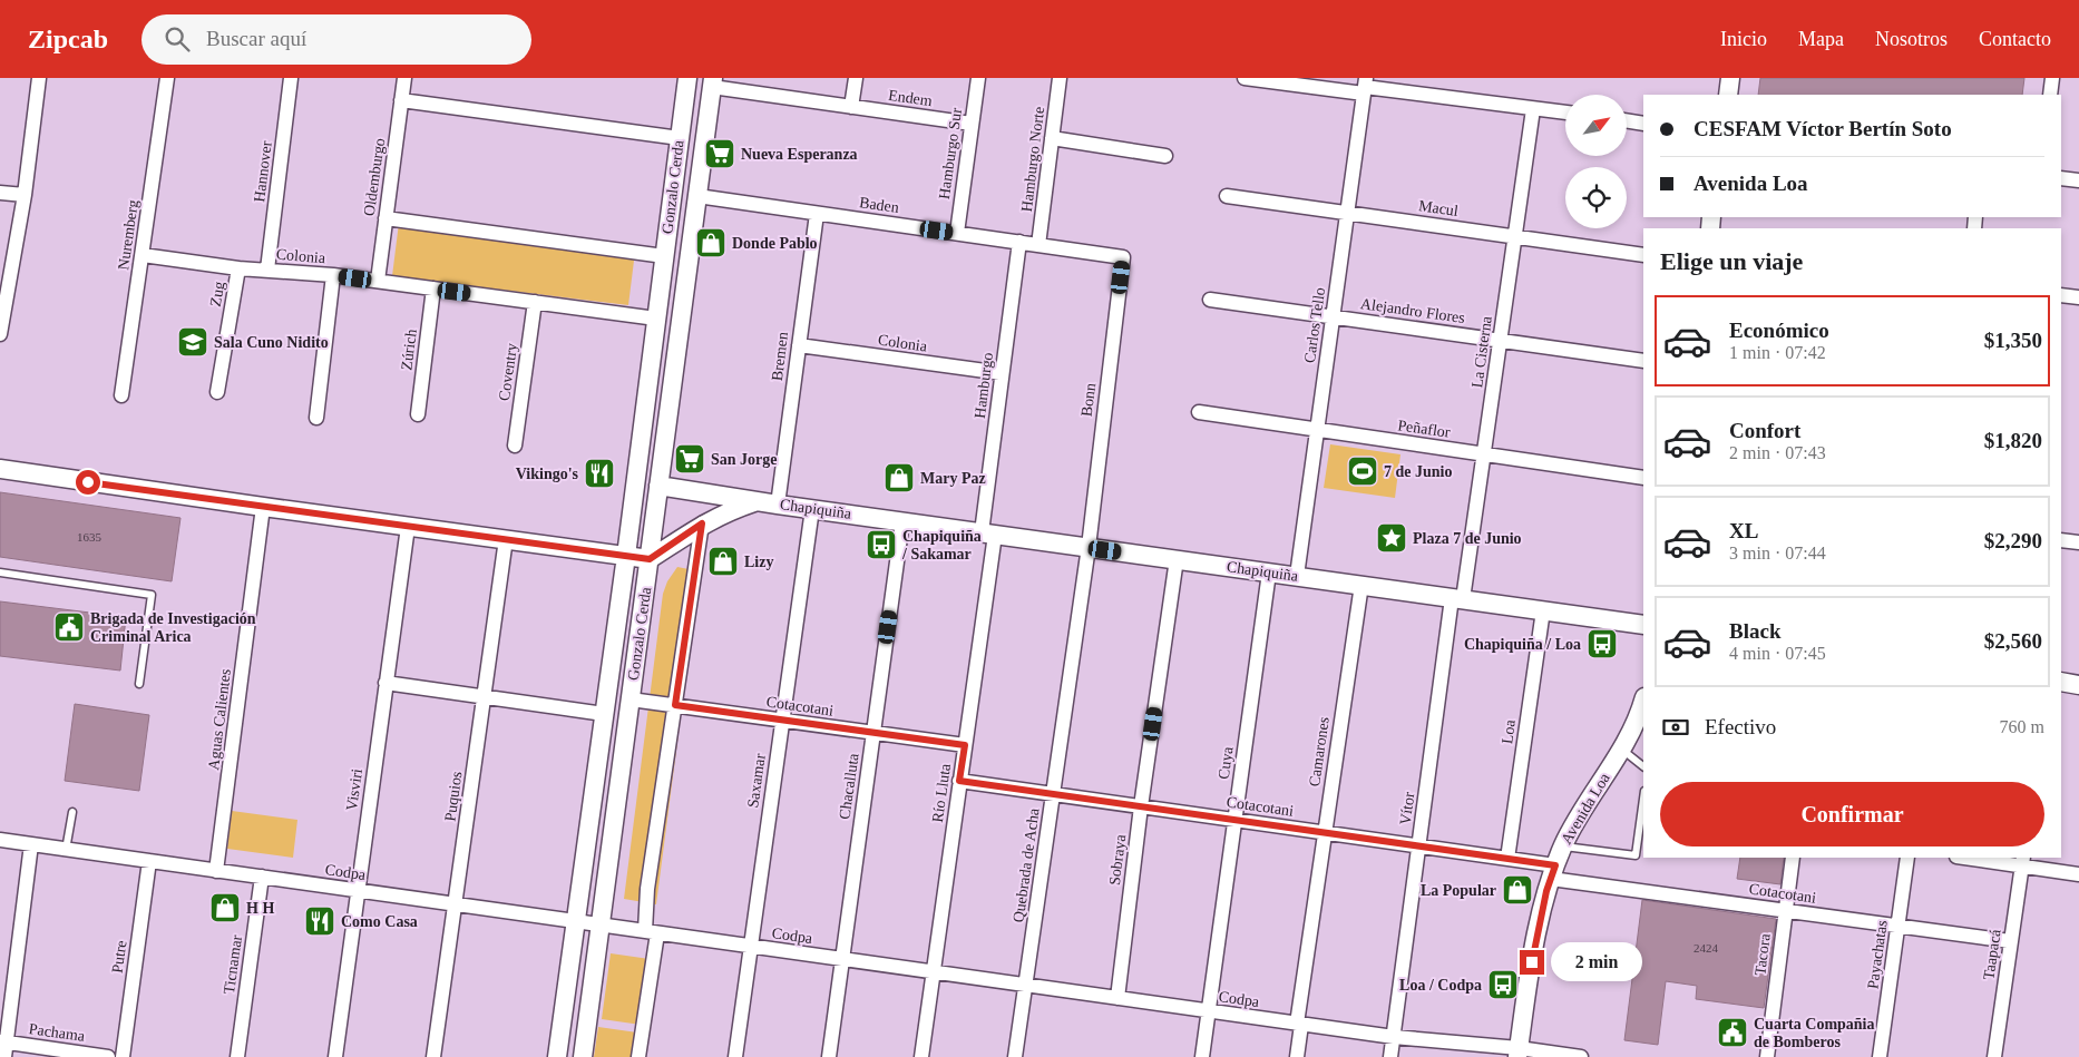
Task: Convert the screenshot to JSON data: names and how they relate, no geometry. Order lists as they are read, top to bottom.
{
  "streets": {
    "street": [
      "Endem",
      "Hamburgo Sur",
      "Hamburgo Norte",
      "Hannover",
      "Oldemburgo",
      "Gonzalo Cerda",
      "Baden",
      "Macul",
      "Nuremberg",
      "Colonia",
      "Zug",
      "Alejandro Flores",
      "Carlos Tello",
      "Zúrich",
      "La Cisterna",
      "Bremen",
      "Coventry",
      "Hamburgo",
      "Bonn",
      "Peñaflor",
      "Chapiquiña",
      "Cotacotani",
      "Aguas Calientes",
      "Loa",
      "Camarones",
      "Cuya",
      "Saxamar",
      "Chacalluta",
      "Visviri",
      "Río Lluta",
      "Puquios",
      "Vítor",
      "Avenida Loa",
      "Sobraya",
      "Quebrada de Acha",
      "Codpa",
      "Tacora",
      "Payachatas",
      "Taapacá",
      "Putre",
      "Ticnamar",
      "Pachama"
    ]
  },
  "crossings": [
    ["Endem", "Hamburgo Sur"],
    ["Endem", "Gonzalo Cerda"],
    ["Hamburgo Sur", "Baden"],
    ["Hamburgo Norte", "Baden"],
    ["Hannover", "Colonia"],
    ["Oldemburgo", "Colonia"],
    ["Gonzalo Cerda", "Baden"],
    ["Gonzalo Cerda", "Colonia"],
    ["Gonzalo Cerda", "Chapiquiña"],
    ["Gonzalo Cerda", "Cotacotani"],
    ["Gonzalo Cerda", "Codpa"],
    ["Baden", "Bremen"],
    ["Baden", "Hamburgo"],
    ["Baden", "Bonn"],
    ["Macul", "Carlos Tello"],
    ["Macul", "La Cisterna"],
    ["Nuremberg", "Colonia"],
    ["Colonia", "Zug"],
    ["Colonia", "Zúrich"],
    ["Colonia", "Bremen"],
    ["Colonia", "Coventry"],
    ["Colonia", "Hamburgo"],
    ["Alejandro Flores", "Carlos Tello"],
    ["Alejandro Flores", "La Cisterna"],
    ["Carlos Tello", "Peñaflor"],
    ["Carlos Tello", "Chapiquiña"],
    ["La Cisterna", "Peñaflor"],
    ["La Cisterna", "Chapiquiña"],
    ["La Cisterna", "Vítor"],
    ["Bremen", "Chapiquiña"],
    ["Hamburgo", "Chapiquiña"],
    ["Hamburgo", "Río Lluta"],
    ["Bonn", "Chapiquiña"],
    ["Bonn", "Quebrada de Acha"],
    ["Chapiquiña", "Loa"],
    ["Chapiquiña", "Camarones"],
    ["Chapiquiña", "Cuya"],
    ["Chapiquiña", "Saxamar"],
    ["Chapiquiña", "Chacalluta"],
    ["Chapiquiña", "Río Lluta"],
    ["Chapiquiña", "Vítor"],
    ["Chapiquiña", "Sobraya"],
    ["Chapiquiña", "Quebrada de Acha"],
    ["Cotacotani", "Loa"],
    ["Cotacotani", "Camarones"],
    ["Cotacotani", "Cuya"],
    ["Cotacotani", "Saxamar"],
    ["Cotacotani", "Chacalluta"],
    ["Cotacotani", "Río Lluta"],
    ["Cotacotani", "Vítor"],
    ["Cotacotani", "Avenida Loa"],
    ["Cotacotani", "Sobraya"],
    ["Cotacotani", "Quebrada de Acha"],
    ["Cotacotani", "Tacora"],
    ["Cotacotani", "Payachatas"],
    ["Cotacotani", "Taapacá"],
    ["Aguas Calientes", "Codpa"],
    ["Camarones", "Codpa"],
    ["Cuya", "Codpa"],
    ["Saxamar", "Codpa"],
    ["Chacalluta", "Codpa"],
    ["Visviri", "Codpa"],
    ["Río Lluta", "Codpa"],
    ["Puquios", "Codpa"],
    ["Vítor", "Codpa"],
    ["Avenida Loa", "Codpa"],
    ["Sobraya", "Codpa"],
    ["Quebrada de Acha", "Codpa"],
    ["Codpa", "Putre"],
    ["Codpa", "Ticnamar"]
  ],
  "places": {
    "supermarket": ["Nueva Esperanza", "San Jorge"],
    "shop": [
      "Donde Pablo",
      "Mary Paz",
      "Lizy",
      "La Popular",
      "H H"
    ],
    "school or university": ["Sala Cuno Nidito"],
    "sports": ["7 de Junio"],
    "restaurant": ["Vikingo's", "Como Casa"],
    "place": ["Plaza 7 de Junio"],
    "bus stop": ["Chapiquiña / Sakamar", "Chapiquiña / Loa", "Loa / Codpa"],
    "public building": ["Brigada de Investigación Criminal Arica", "Cuarta Compañia de Bomberos"]
  },
  "house_numbers": ["1635", "2424"],
  "north": "top right",
  "page": {
    "header": "Zipcab",
    "search": "Buscar aquí",
    "nav": [
      "Inicio",
      "Mapa",
      "Nosotros",
      "Contacto"
    ],
    "banner": ["CESFAM Víctor Bertín Soto", "Avenida Loa"],
    "heading": "Elige un viaje",
    "list": [
      {
        "name": "Económico",
        "note": "1 min · 07:42",
        "value": "$1,350"
      },
      {
        "name": "Confort",
        "note": "2 min · 07:43",
        "value": "$1,820"
      },
      {
        "name": "XL",
        "note": "3 min · 07:44",
        "value": "$2,290"
      },
      {
        "name": "Black",
        "note": "4 min · 07:45",
        "value": "$2,560"
      }
    ],
    "pay": ["Efectivo", "760 m"],
    "buttons": "Confirmar",
    "bubble": "2 min"
  }
}
